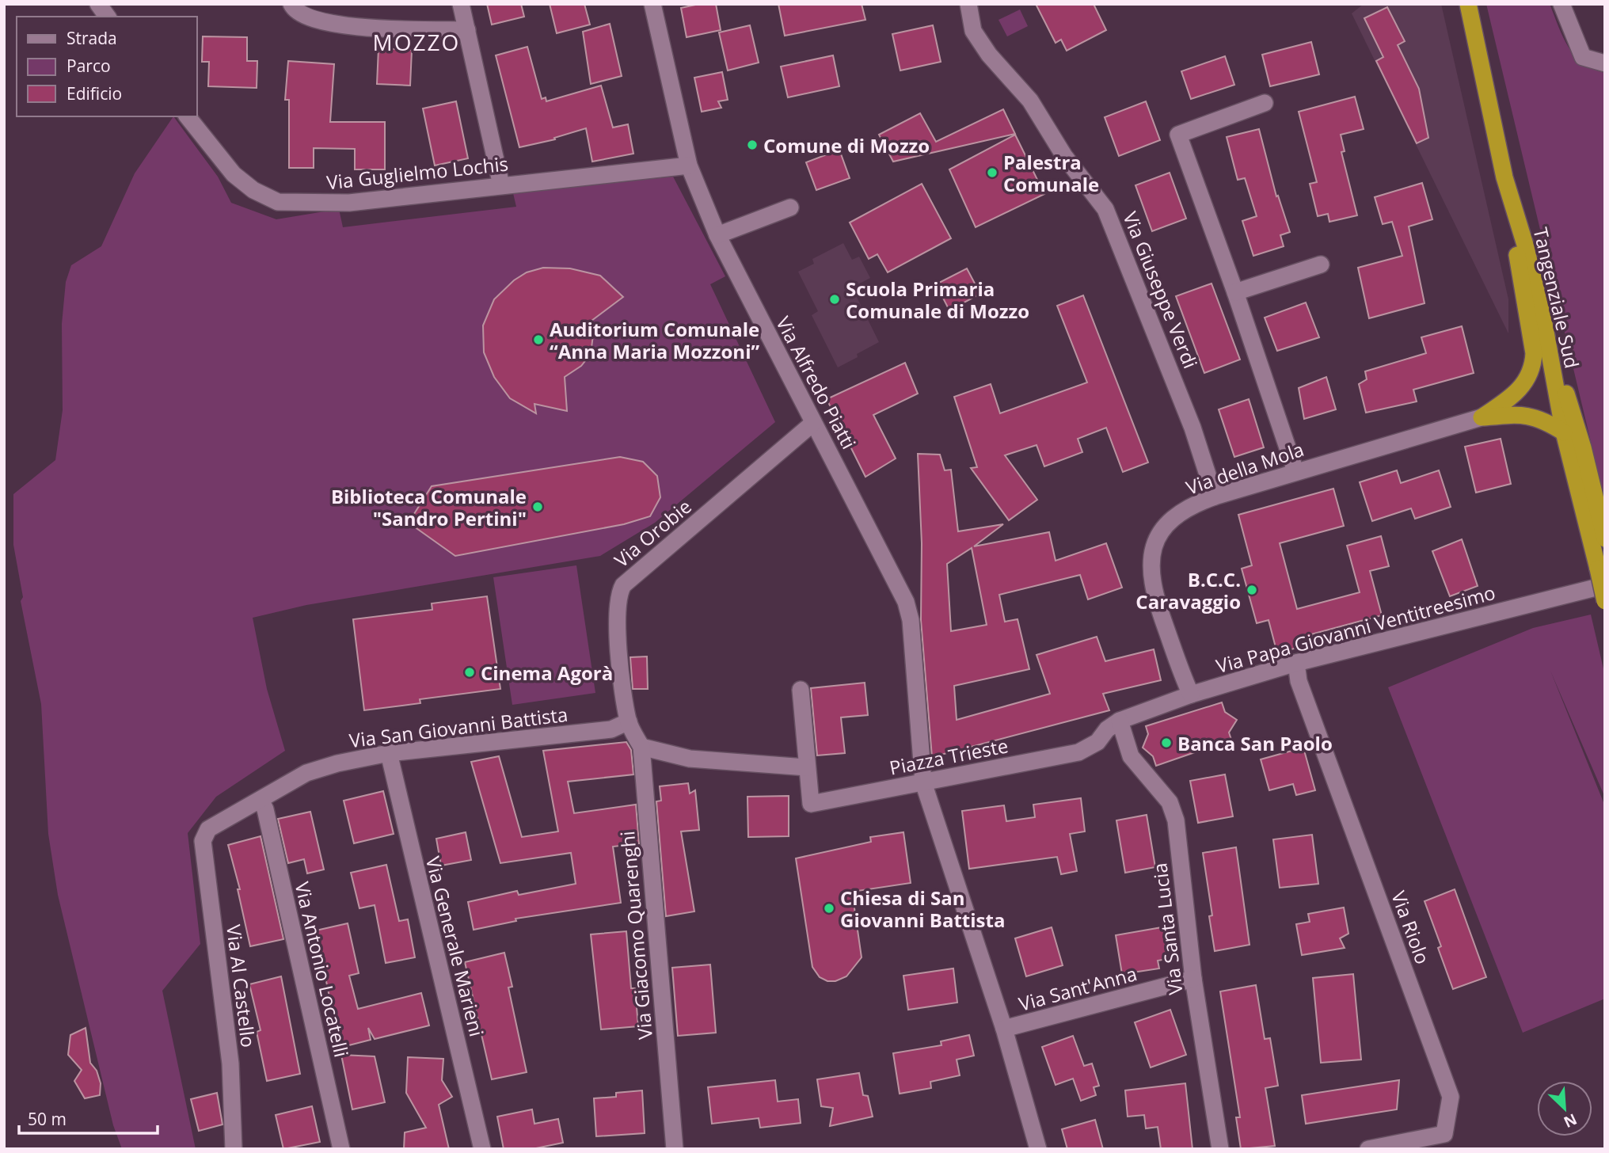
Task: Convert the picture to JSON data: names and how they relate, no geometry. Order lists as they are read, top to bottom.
{
  "streets": {
    "highway": ["Tangenziale Sud"],
    "street": [
      "Via Guglielmo Lochis",
      "Via Giuseppe Verdi",
      "Via Alfredo Piatti",
      "Via della Mola",
      "Via Orobie",
      "Via Papa Giovanni Ventitreesimo",
      "Via San Giovanni Battista",
      "Piazza Trieste",
      "Via Riolo",
      "Via Santa Lucia",
      "Via Giacomo Quarenghi",
      "Via Generale Marieni",
      "Via Antonio Locatelli",
      "Via Al Castello",
      "Via Sant'Anna"
    ]
  },
  "crossings": [
    ["Via Guglielmo Lochis", "Via Alfredo Piatti"],
    ["Via Giuseppe Verdi", "Via della Mola"],
    ["Via Alfredo Piatti", "Via Orobie"],
    ["Via Alfredo Piatti", "Piazza Trieste"],
    ["Via Alfredo Piatti", "Via Sant'Anna"],
    ["Via della Mola", "Via Papa Giovanni Ventitreesimo"],
    ["Via Orobie", "Via San Giovanni Battista"],
    ["Via Orobie", "Via Giacomo Quarenghi"],
    ["Via Papa Giovanni Ventitreesimo", "Piazza Trieste"],
    ["Via Papa Giovanni Ventitreesimo", "Via Riolo"],
    ["Via Papa Giovanni Ventitreesimo", "Via Santa Lucia"],
    ["Via San Giovanni Battista", "Via Giacomo Quarenghi"],
    ["Via San Giovanni Battista", "Via Generale Marieni"],
    ["Via San Giovanni Battista", "Via Antonio Locatelli"],
    ["Via San Giovanni Battista", "Via Al Castello"],
    ["Piazza Trieste", "Via Santa Lucia"],
    ["Via Santa Lucia", "Via Sant'Anna"]
  ],
  "districts": ["MOZZO"],
  "places": [
    "Comune di Mozzo",
    "Palestra Comunale",
    "Scuola Primaria Comunale di Mozzo",
    "Auditorium Comunale “Anna Maria Mozzoni”",
    "Biblioteca Comunale \"Sandro Pertini\"",
    "B.C.C. Caravaggio",
    "Cinema Agorà",
    "Banca San Paolo",
    "Chiesa di San Giovanni Battista"
  ],
  "legend": ["Strada", "Parco", "Edificio"],
  "scale_bar": "50 m",
  "north": "bottom right"
}
